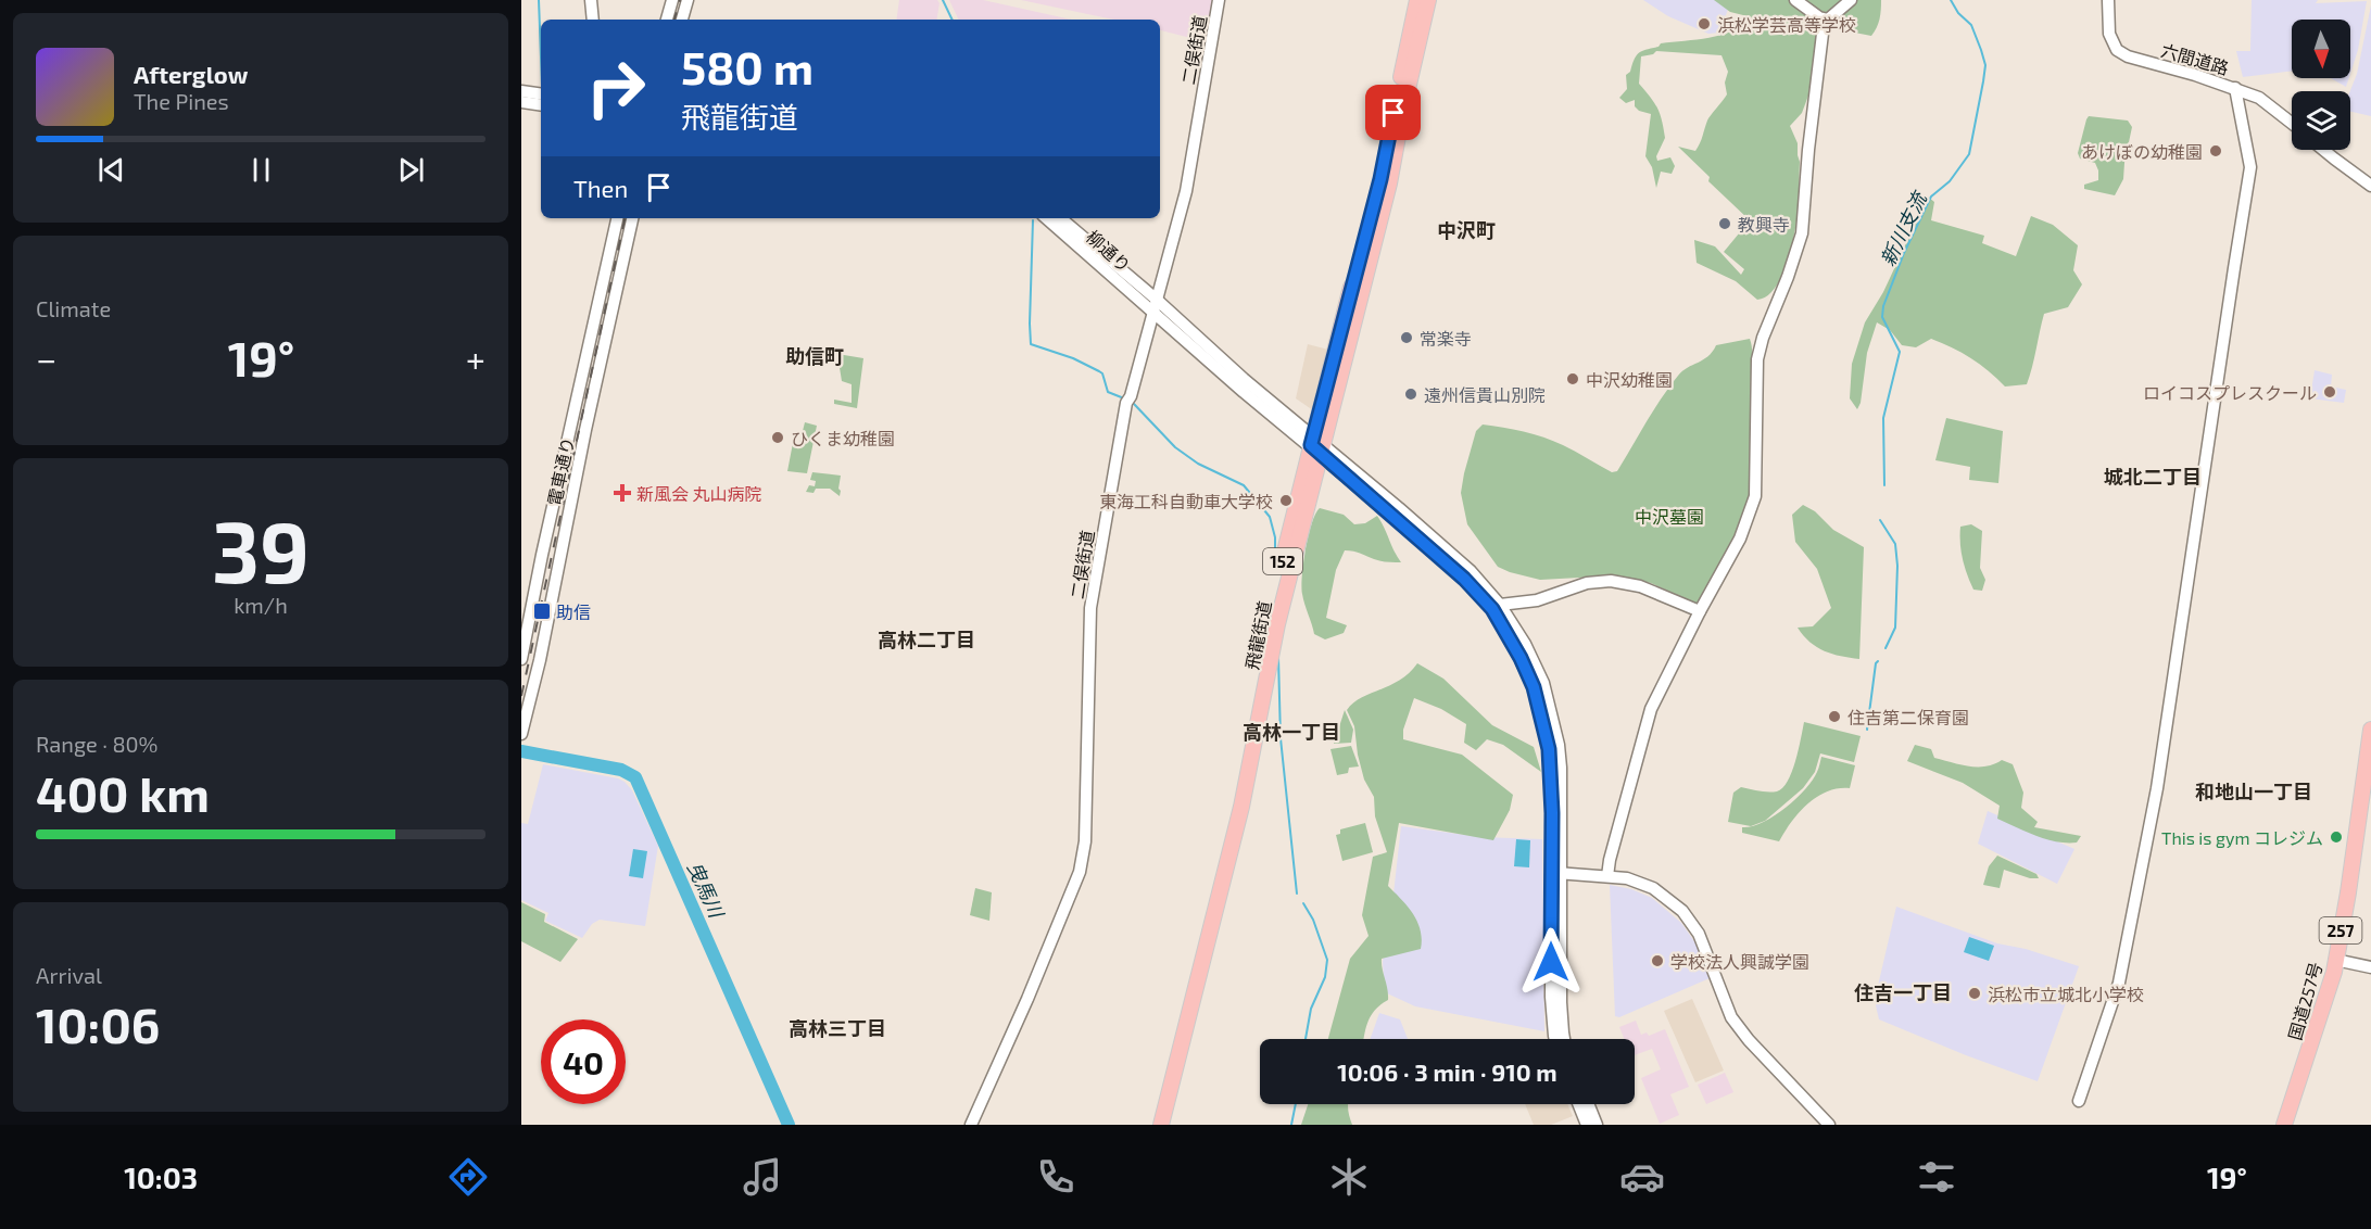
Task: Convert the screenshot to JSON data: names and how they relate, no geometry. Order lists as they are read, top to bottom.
{
  "streets": {
    "highway": [
      "152",
      "飛龍街道",
      "257",
      "国道257号"
    ],
    "street": [
      "二俣街道",
      "六間道路",
      "柳通り",
      "電車通り"
    ]
  },
  "crossings": [
    ["二俣街道", "柳通り"]
  ],
  "districts": [
    "中沢町",
    "助信町",
    "城北二丁目",
    "高林二丁目",
    "高林一丁目",
    "和地山一丁目",
    "住吉一丁目",
    "高林三丁目"
  ],
  "water": ["新川支流", "曳馬川"],
  "parks": ["中沢墓園"],
  "places": {
    "other": [
      "浜松学芸高等学校",
      "あけぼの幼稚園",
      "教興寺",
      "常楽寺",
      "中沢幼稚園",
      "ロイコスプレスクール",
      "遠州信貴山別院",
      "ひくま幼稚園",
      "東海工科自動車大学校",
      "住吉第二保育園",
      "This is gym コレジム",
      "学校法人興誠学園",
      "浜松市立城北小学校"
    ],
    "health": ["新風会 丸山病院"],
    "transit": ["助信"]
  },
  "north": "bottom",
  "page": {
    "turn": ["580 m", "飛龍街道"],
    "song": ["Afterglow", "The Pines"],
    "then": "Then",
    "tile": [
      "Climate",
      ["39", "km/h"],
      ["Range · 80%", "400 km"],
      ["Arrival", "10:06"]
    ],
    "heat": ["−", "19°", "+"],
    "limit": "40",
    "trip": "10:06 · 3 min · 910 m",
    "tabs": ["10:03", "19°"]
  }
}
